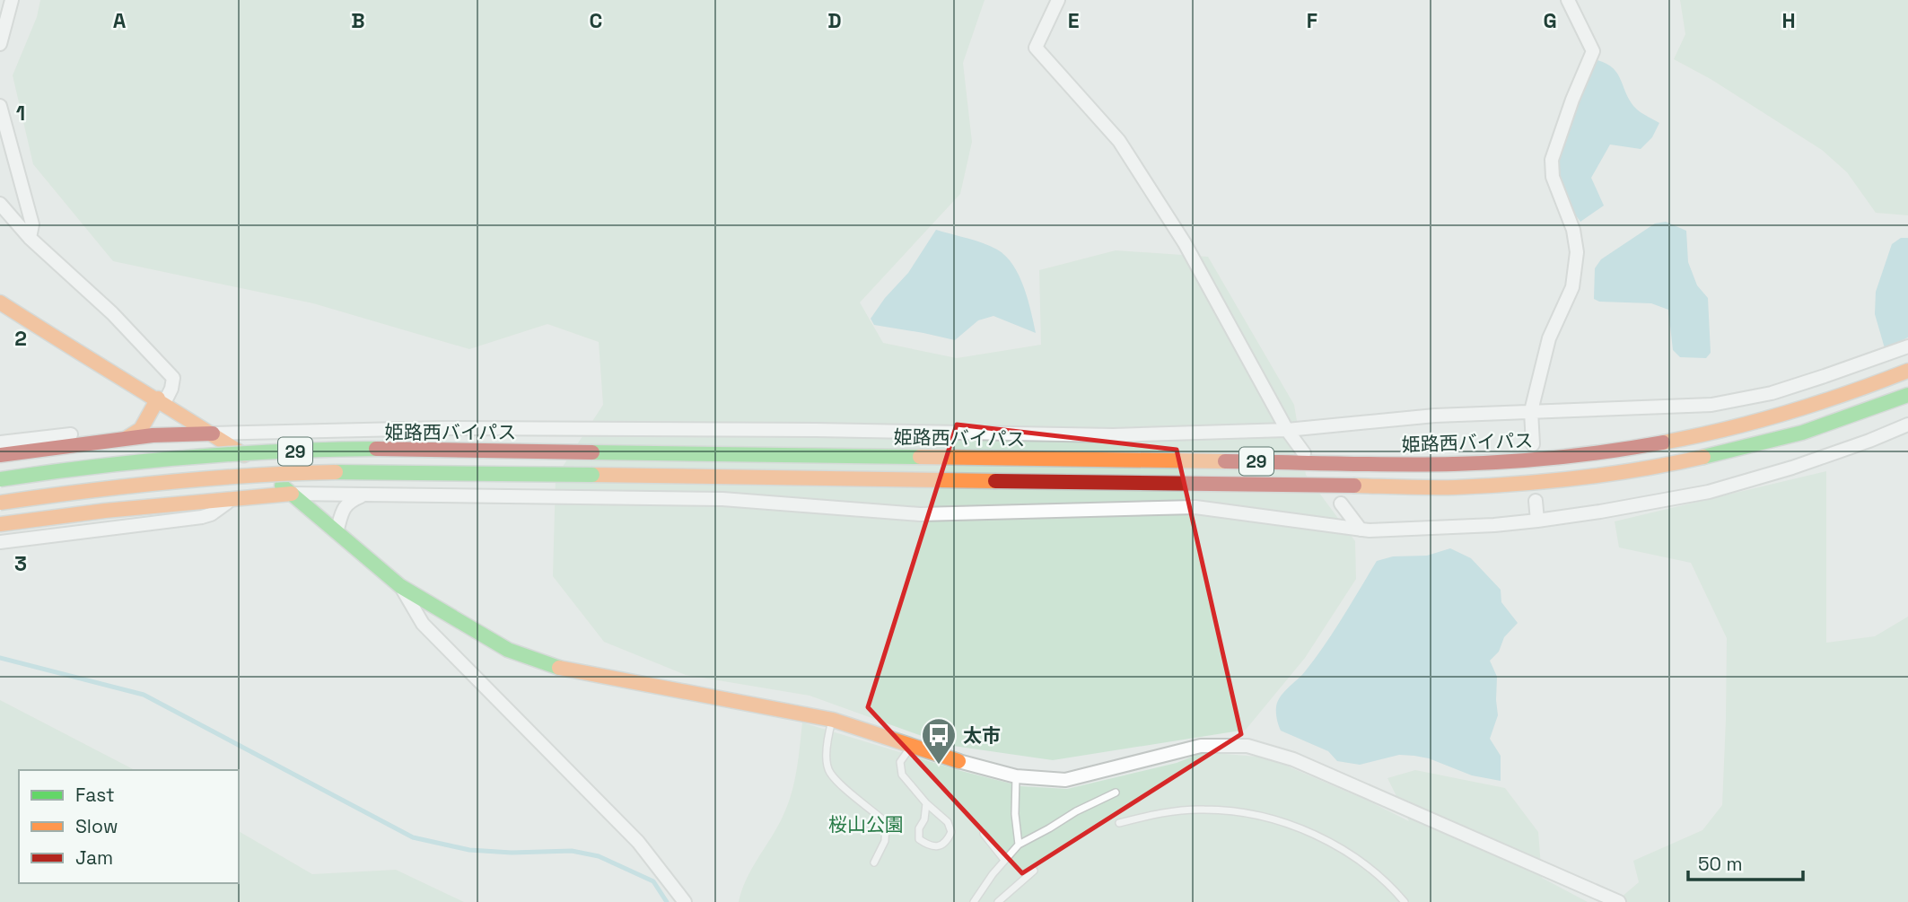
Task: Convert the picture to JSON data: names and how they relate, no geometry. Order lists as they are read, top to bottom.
{
  "streets": {
    "main road": ["姫路西バイパス", "29"]
  },
  "parks": ["桜山公園"],
  "places": {
    "bus stop": ["太市"]
  },
  "legend": ["Fast", "Slow", "Jam"],
  "scale_bar": "50 m",
  "grid": {
    "columns": [
      "A",
      "B",
      "C",
      "D",
      "E",
      "F",
      "G",
      "H"
    ],
    "rows": ["1", "2", "3"]
  }
}
